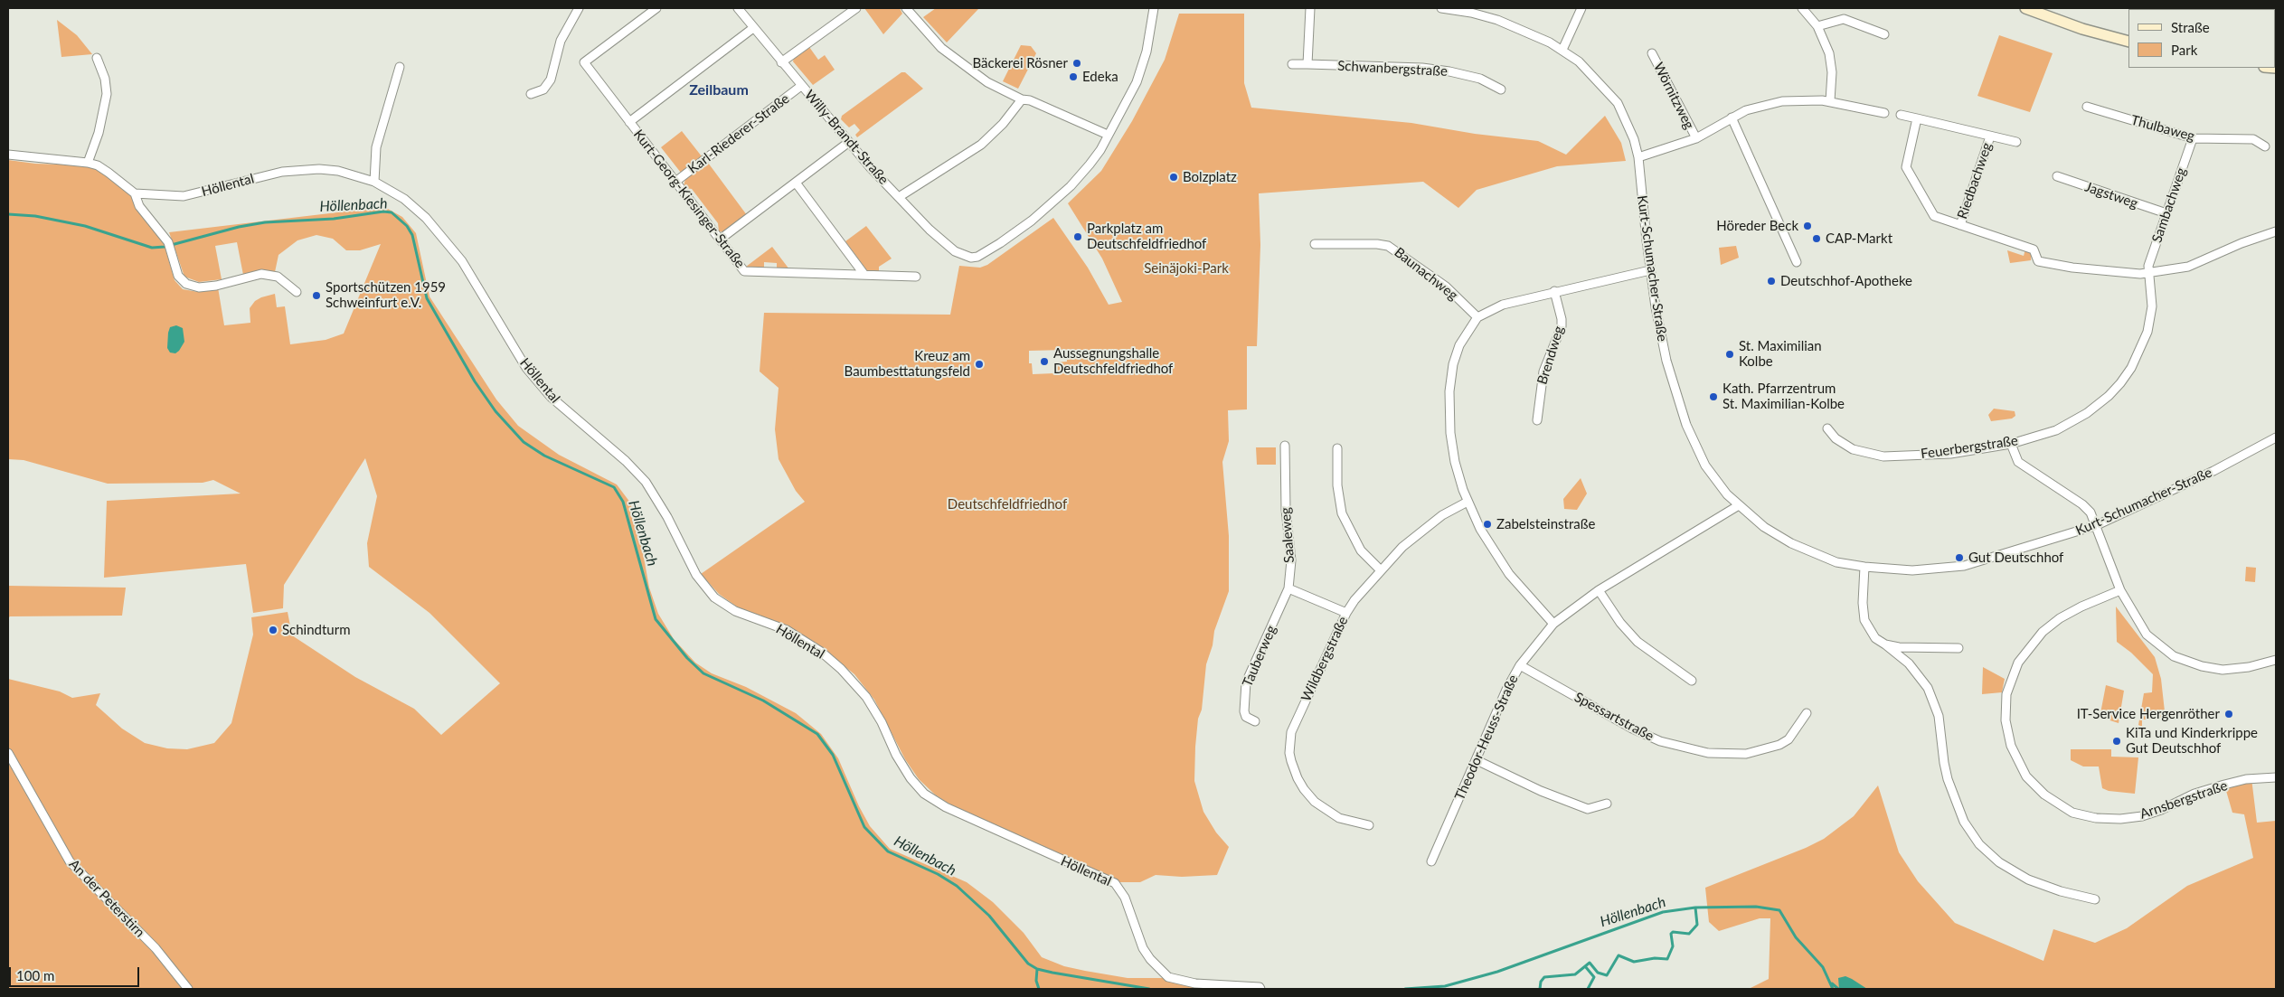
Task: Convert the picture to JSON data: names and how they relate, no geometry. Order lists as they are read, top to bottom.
{
  "streets": {
    "street": [
      "Schwanbergstraße",
      "Wörnitzweg",
      "Thulbaweg",
      "Karl-Riederer-Straße",
      "Willy-Brandt-Straße",
      "Riedbachweg",
      "Höllental",
      "Jagstweg",
      "Kurt-Georg-Kiesinger-Straße",
      "Sambachweg",
      "Kurt-Schumacher-Straße",
      "Baunachweg",
      "Brendweg",
      "Feuerbergstraße",
      "Saaleweg",
      "Tauberweg",
      "Wildbergstraße",
      "Spessartstraße",
      "Theodor-Heuss-Straße",
      "Arnsbergstraße",
      "An der Peterstirn"
    ]
  },
  "crossings": [
    ["Thulbaweg", "Sambachweg"],
    ["Karl-Riederer-Straße", "Willy-Brandt-Straße"],
    ["Karl-Riederer-Straße", "Kurt-Georg-Kiesinger-Straße"],
    ["Riedbachweg", "Sambachweg"],
    ["Riedbachweg", "Feuerbergstraße"],
    ["Jagstweg", "Sambachweg"],
    ["Sambachweg", "Feuerbergstraße"],
    ["Kurt-Schumacher-Straße", "Theodor-Heuss-Straße"],
    ["Saaleweg", "Tauberweg"],
    ["Spessartstraße", "Theodor-Heuss-Straße"]
  ],
  "districts": ["Zeilbaum"],
  "water": ["Höllenbach"],
  "parks": ["Seinäjoki-Park", "Deutschfeldfriedhof"],
  "places": [
    "Bäckerei Rösner",
    "Edeka",
    "Bolzplatz",
    "Höreder Beck",
    "Parkplatz am Deutschfeldfriedhof",
    "CAP-Markt",
    "Deutschhof-Apotheke",
    "Sportschützen 1959 Schweinfurt e.V.",
    "St. Maximilian Kolbe",
    "Aussegnungshalle Deutschfeldfriedhof",
    "Kreuz am Baumbesttatungsfeld",
    "Kath. Pfarrzentrum St. Maximilian-Kolbe",
    "Zabelsteinstraße",
    "Gut Deutschhof",
    "Schindturm",
    "IT-Service Hergenröther",
    "KiTa und Kinderkrippe Gut Deutschhof"
  ],
  "legend": ["Straße", "Park"],
  "scale_bar": "100 m"
}
